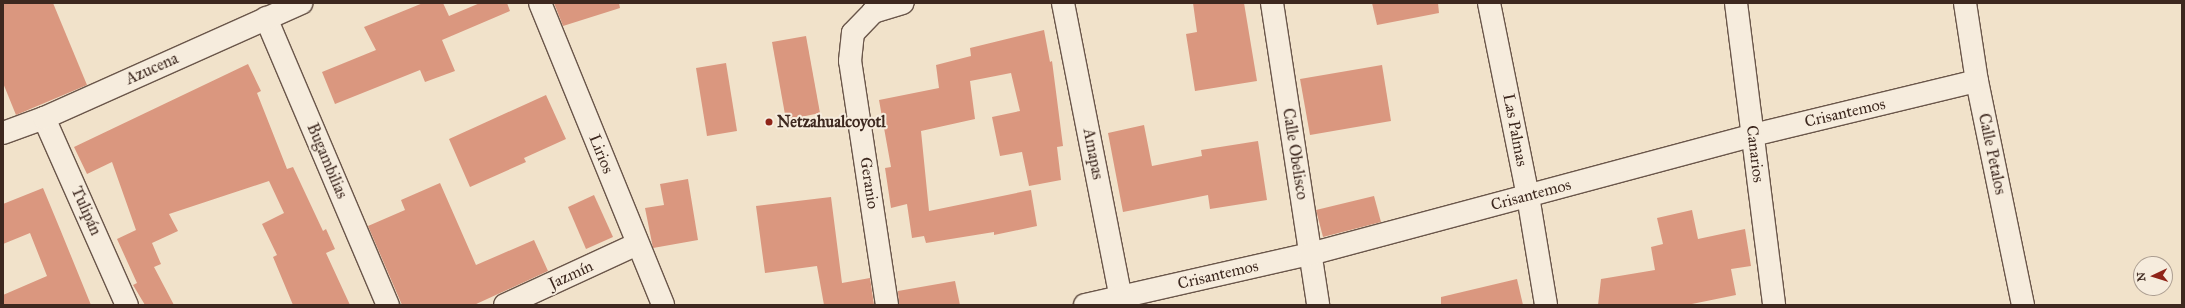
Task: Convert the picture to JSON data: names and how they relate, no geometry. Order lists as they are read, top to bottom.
{
  "streets": {
    "street": [
      "Azucena",
      "Crisantemos",
      "Las Palmas",
      "Lirios",
      "Amapas",
      "Calle Obelisco",
      "Canarios",
      "Calle Petalos",
      "Bugambilias",
      "Geranio",
      "Tulipán",
      "Jazmín"
    ]
  },
  "crossings": [
    ["Azucena", "Bugambilias"],
    ["Azucena", "Tulipán"],
    ["Crisantemos", "Las Palmas"],
    ["Crisantemos", "Amapas"],
    ["Crisantemos", "Calle Obelisco"],
    ["Crisantemos", "Canarios"],
    ["Crisantemos", "Calle Petalos"],
    ["Lirios", "Jazmín"]
  ],
  "places": ["Netzahualcoyotl"],
  "north": "left"
}
